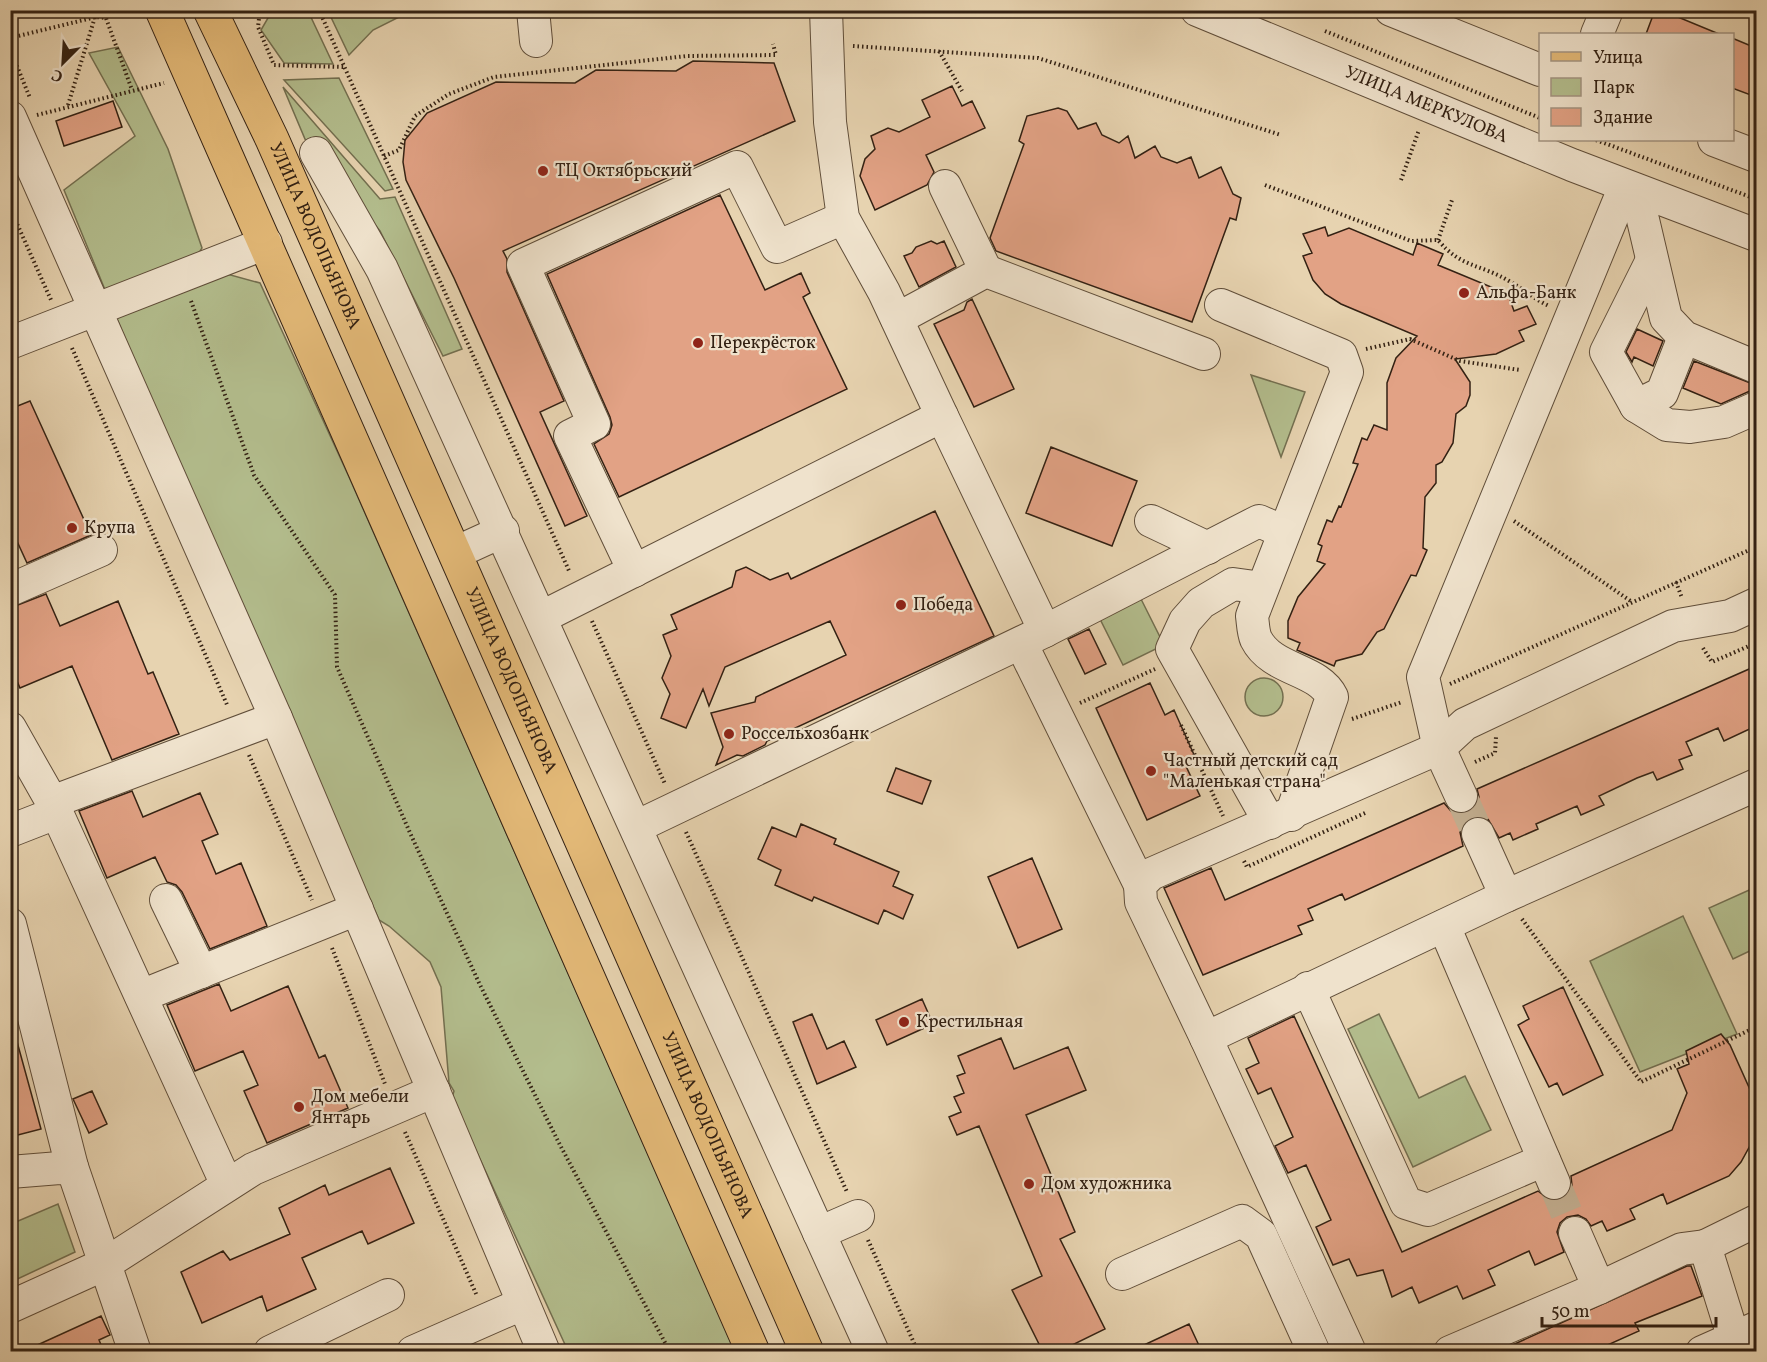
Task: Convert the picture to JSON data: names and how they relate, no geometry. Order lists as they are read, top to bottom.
{
  "streets": {
    "main road": ["УЛИЦА ВОДОПЬЯНОВА"],
    "street": ["УЛИЦА МЕРКУЛОВА"]
  },
  "places": [
    "ТЦ Октябрьский",
    "Альфа-Банк",
    "Перекрёсток",
    "Крупа",
    "Победа",
    "Россельхозбанк",
    "Частный детский сад \"Маленькая страна\"",
    "Крестильная",
    "Дом мебели Янтарь",
    "Дом художника"
  ],
  "legend": ["Улица", "Парк", "Здание"],
  "scale_bar": "50 m",
  "north": "bottom left"
}
